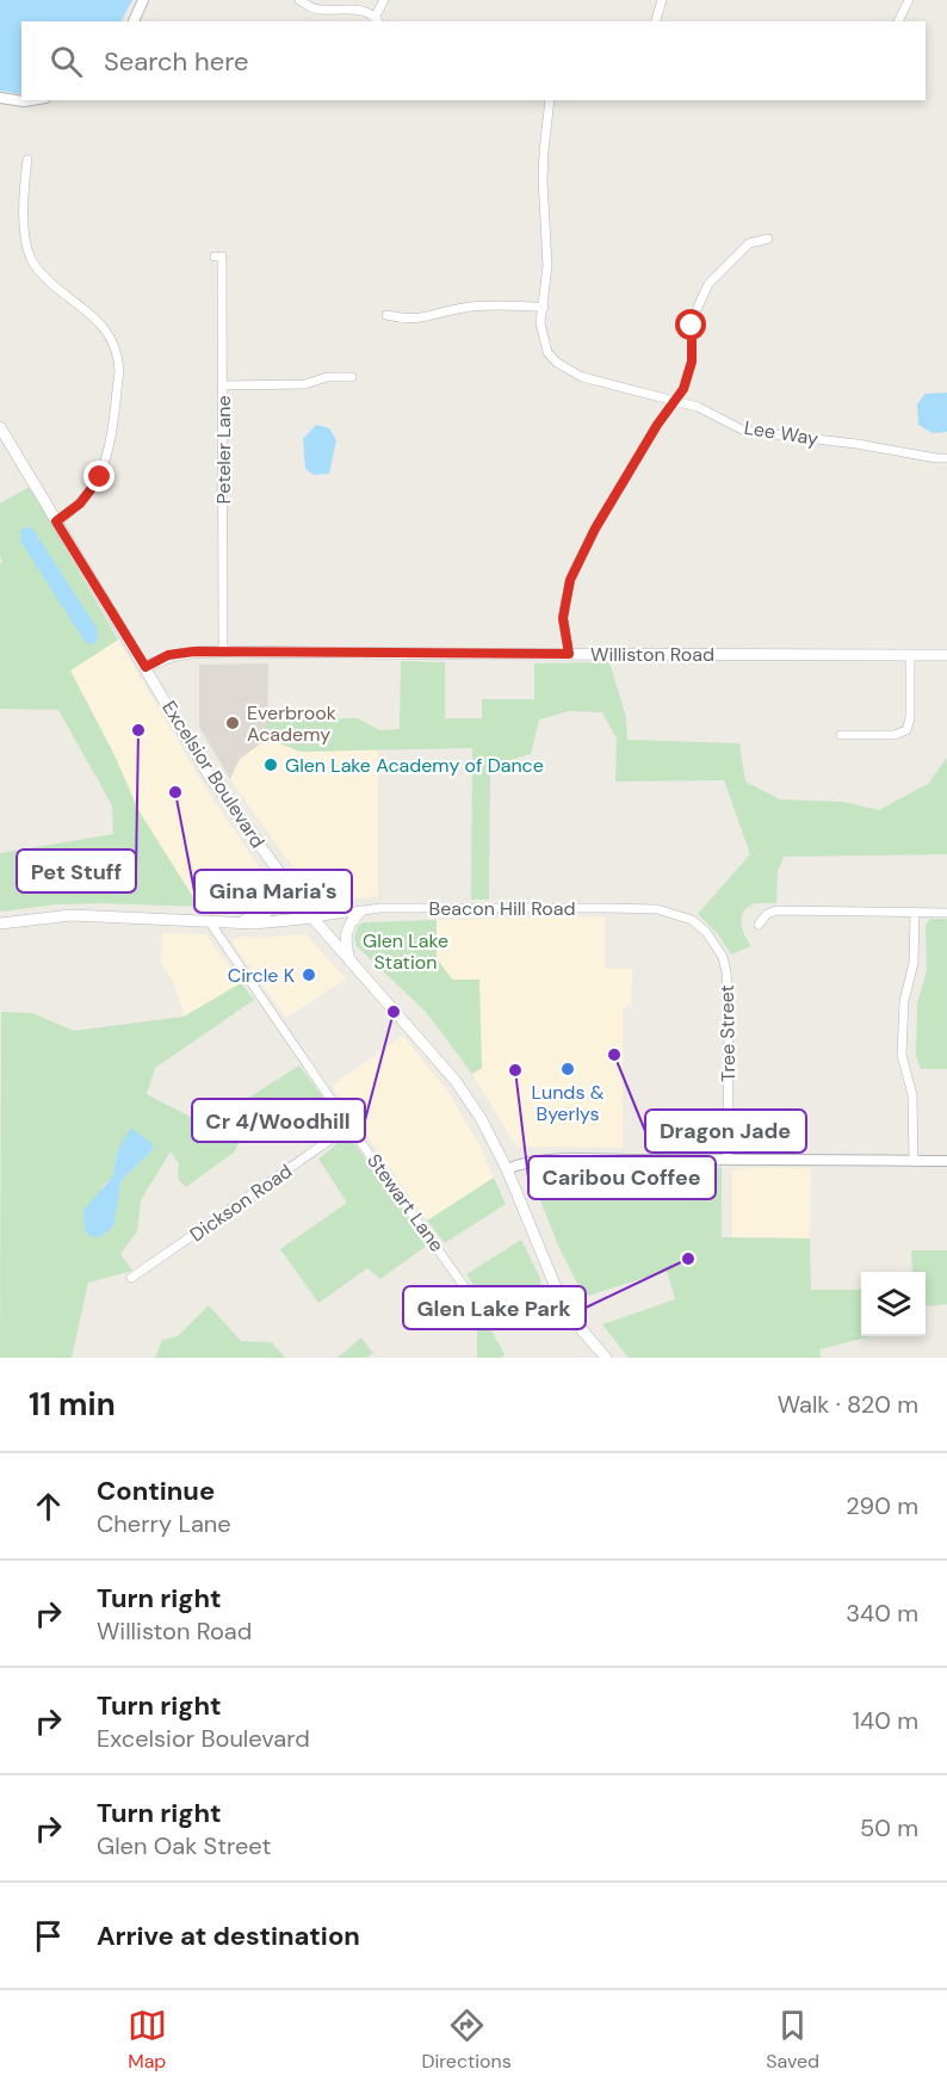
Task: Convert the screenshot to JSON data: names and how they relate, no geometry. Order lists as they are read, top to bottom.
{
  "streets": {
    "main road": ["Williston Road", "Excelsior Boulevard"],
    "street": [
      "Lee Way",
      "Peteler Lane",
      "Beacon Hill Road",
      "Tree Street",
      "Dickson Road",
      "Stewart Lane"
    ]
  },
  "crossings": [
    ["Peteler Lane", "Williston Road"],
    ["Williston Road", "Excelsior Boulevard"],
    ["Excelsior Boulevard", "Beacon Hill Road"],
    ["Excelsior Boulevard", "Stewart Lane"],
    ["Beacon Hill Road", "Tree Street"],
    ["Dickson Road", "Stewart Lane"]
  ],
  "parks": ["Glen Lake Station"],
  "places": [
    "Everbrook Academy",
    "Pet Stuff",
    "Glen Lake Academy of Dance",
    "Gina Maria's",
    "Circle K",
    "Cr 4/Woodhill",
    "Dragon Jade",
    "Lunds & Byerlys",
    "Caribou Coffee",
    "Glen Lake Park"
  ],
  "page": {
    "search": "Search here",
    "heading": ["11 min", "Walk · 820 m"],
    "list": [
      ["Continue", "Cherry Lane", "290 m"],
      ["Turn right", "Williston Road", "340 m"],
      ["Turn right", "Excelsior Boulevard", "140 m"],
      ["Turn right", "Glen Oak Street", "50 m"],
      "Arrive at destination"
    ],
    "nav": ["Map", "Directions", "Saved"]
  }
}
